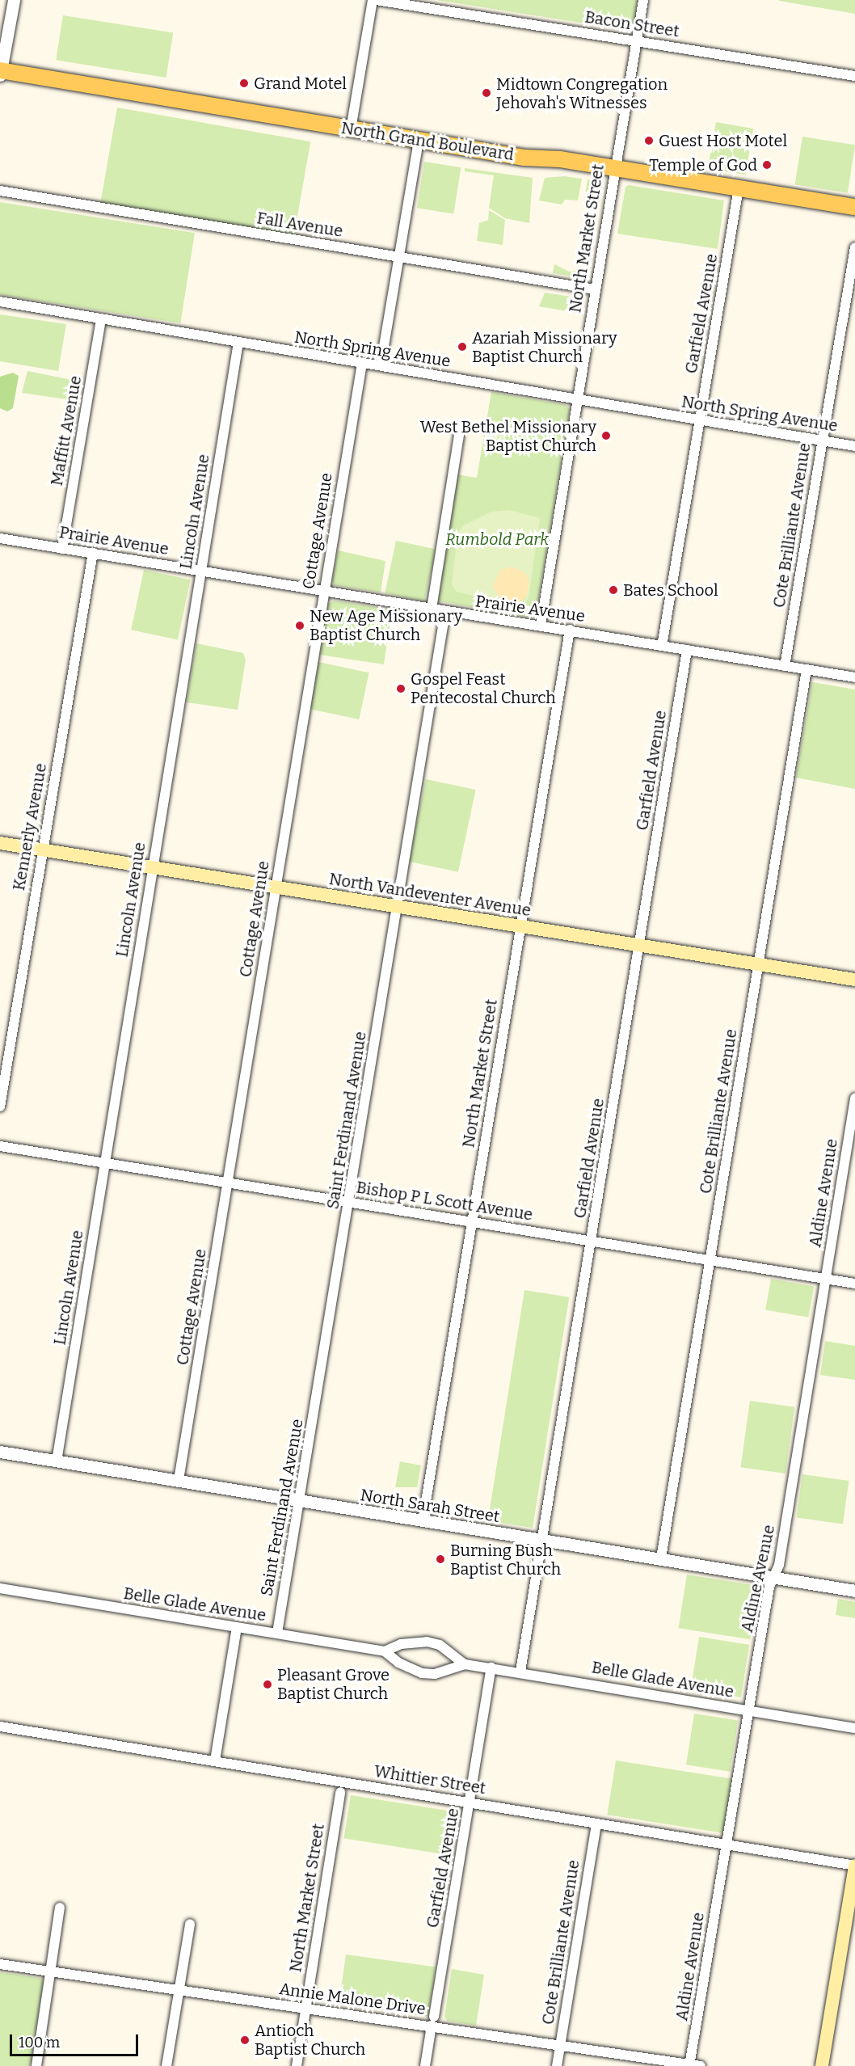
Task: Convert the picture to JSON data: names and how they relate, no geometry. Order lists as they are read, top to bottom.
{
  "streets": {
    "main road": ["North Grand Boulevard", "North Vandeventer Avenue"],
    "street": [
      "Bacon Street",
      "Fall Avenue",
      "North Market Street",
      "Garfield Avenue",
      "North Spring Avenue",
      "Maffitt Avenue",
      "Lincoln Avenue",
      "Cote Brilliante Avenue",
      "Cottage Avenue",
      "Prairie Avenue",
      "Kennerly Avenue",
      "Saint Ferdinand Avenue",
      "Aldine Avenue",
      "Bishop P L Scott Avenue",
      "North Sarah Street",
      "Belle Glade Avenue",
      "Whittier Street",
      "Annie Malone Drive"
    ]
  },
  "crossings": [
    ["Bacon Street", "North Market Street"],
    ["North Grand Boulevard", "North Market Street"],
    ["North Grand Boulevard", "Garfield Avenue"],
    ["Fall Avenue", "North Market Street"],
    ["North Market Street", "North Spring Avenue"],
    ["North Market Street", "Prairie Avenue"],
    ["North Market Street", "North Vandeventer Avenue"],
    ["North Market Street", "Bishop P L Scott Avenue"],
    ["North Market Street", "North Sarah Street"],
    ["North Market Street", "Annie Malone Drive"],
    ["Garfield Avenue", "North Spring Avenue"],
    ["Garfield Avenue", "Prairie Avenue"],
    ["Garfield Avenue", "North Vandeventer Avenue"],
    ["Garfield Avenue", "Bishop P L Scott Avenue"],
    ["Garfield Avenue", "North Sarah Street"],
    ["Garfield Avenue", "Belle Glade Avenue"],
    ["Garfield Avenue", "Whittier Street"],
    ["Garfield Avenue", "Annie Malone Drive"],
    ["North Spring Avenue", "Maffitt Avenue"],
    ["North Spring Avenue", "Lincoln Avenue"],
    ["North Spring Avenue", "Cote Brilliante Avenue"],
    ["North Spring Avenue", "Cottage Avenue"],
    ["Maffitt Avenue", "Prairie Avenue"],
    ["Lincoln Avenue", "Prairie Avenue"],
    ["Lincoln Avenue", "North Vandeventer Avenue"],
    ["Lincoln Avenue", "Bishop P L Scott Avenue"],
    ["Lincoln Avenue", "North Sarah Street"],
    ["Cote Brilliante Avenue", "Prairie Avenue"],
    ["Cote Brilliante Avenue", "North Vandeventer Avenue"],
    ["Cote Brilliante Avenue", "Bishop P L Scott Avenue"],
    ["Cote Brilliante Avenue", "North Sarah Street"],
    ["Cote Brilliante Avenue", "Whittier Street"],
    ["Cote Brilliante Avenue", "Annie Malone Drive"],
    ["Cottage Avenue", "Prairie Avenue"],
    ["Cottage Avenue", "North Vandeventer Avenue"],
    ["Cottage Avenue", "Bishop P L Scott Avenue"],
    ["Cottage Avenue", "North Sarah Street"],
    ["Prairie Avenue", "Kennerly Avenue"],
    ["Prairie Avenue", "Saint Ferdinand Avenue"],
    ["Kennerly Avenue", "North Vandeventer Avenue"],
    ["North Vandeventer Avenue", "Saint Ferdinand Avenue"],
    ["Saint Ferdinand Avenue", "Bishop P L Scott Avenue"],
    ["Saint Ferdinand Avenue", "North Sarah Street"],
    ["Saint Ferdinand Avenue", "Belle Glade Avenue"],
    ["Aldine Avenue", "Bishop P L Scott Avenue"],
    ["Aldine Avenue", "North Sarah Street"],
    ["Aldine Avenue", "Belle Glade Avenue"],
    ["Aldine Avenue", "Whittier Street"],
    ["Aldine Avenue", "Annie Malone Drive"]
  ],
  "parks": ["Rumbold Park"],
  "places": [
    "Grand Motel",
    "Midtown Congregation Jehovah's Witnesses",
    "Guest Host Motel",
    "Temple of God",
    "Azariah Missionary Baptist Church",
    "West Bethel Missionary Baptist Church",
    "Bates School",
    "New Age Missionary Baptist Church",
    "Gospel Feast Pentecostal Church",
    "Burning Bush Baptist Church",
    "Pleasant Grove Baptist Church",
    "Antioch Baptist Church"
  ],
  "scale_bar": "100 m"
}
